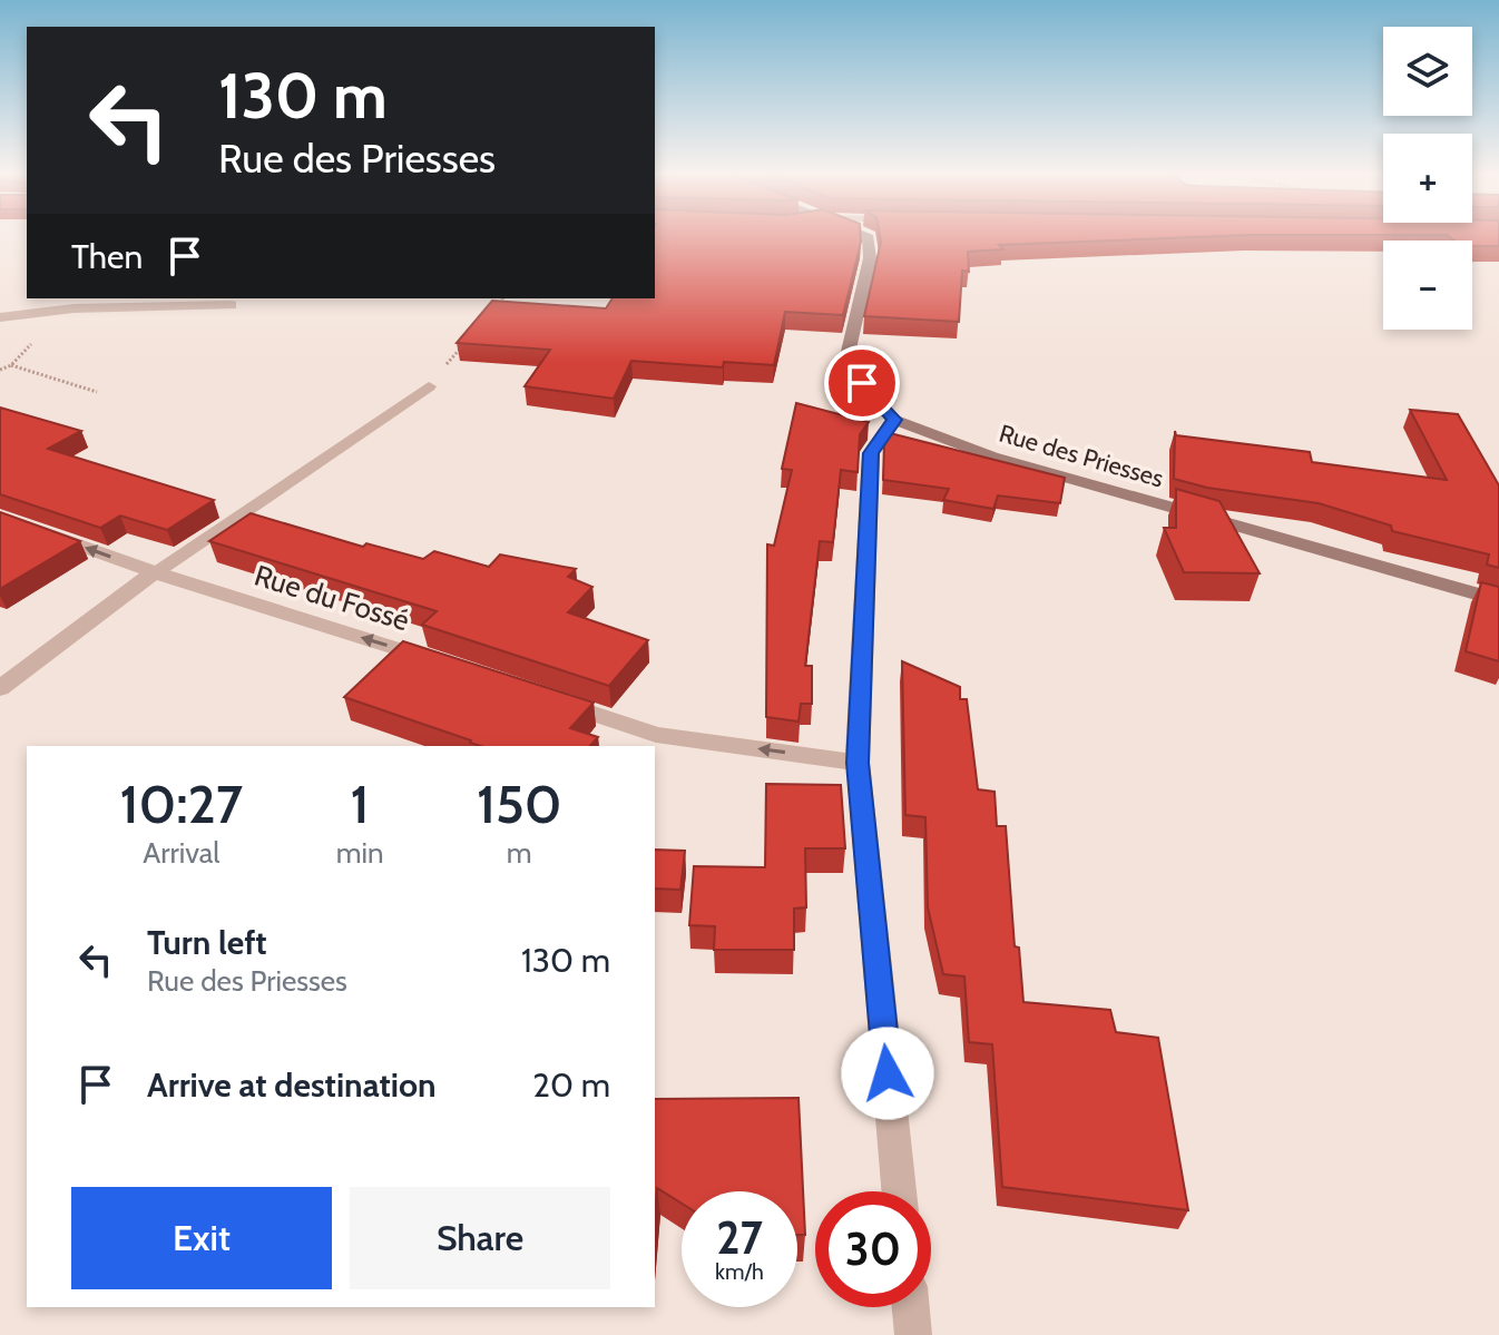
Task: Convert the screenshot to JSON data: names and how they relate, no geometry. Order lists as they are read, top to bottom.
{
  "streets": {
    "street": ["Rue des Priesses", "Rue du Fossé"]
  },
  "one_way": ["Rue du Fossé"],
  "page": {
    "map_buttons": ["+", "−"],
    "turn": ["130 m", "Rue des Priesses"],
    "then": "Then",
    "eta": [
      "10:27",
      "Arrival",
      "1",
      "min",
      "150",
      "m"
    ],
    "list": [
      {
        "name": "Turn left",
        "note": "Rue des Priesses",
        "value": "130 m"
      },
      {
        "name": "Arrive at destination",
        "value": "20 m"
      }
    ],
    "buttons": ["Exit", "Share"],
    "speed": "27 km/h",
    "limit": "30"
  }
}
